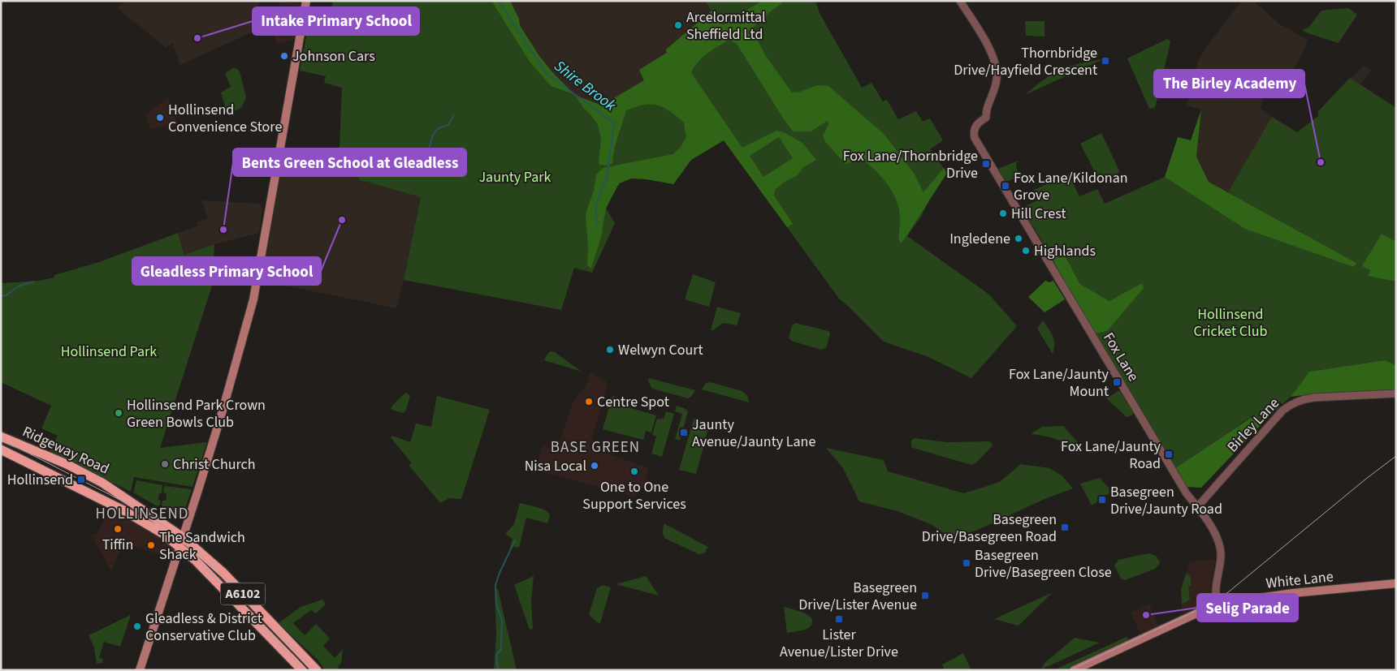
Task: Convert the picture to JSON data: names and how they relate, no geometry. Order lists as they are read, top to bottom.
{
  "streets": {
    "highway": ["Ridgeway Road", "A6102"],
    "main road": ["White Lane"],
    "street": ["Fox Lane", "Birley Lane"]
  },
  "crossings": [
    ["Fox Lane", "Birley Lane"],
    ["Fox Lane", "White Lane"]
  ],
  "districts": ["BASE GREEN", "HOLLINSEND"],
  "water": ["Shire Brook"],
  "parks": ["Jaunty Park", "Hollinsend Cricket Club", "Hollinsend Park"],
  "places": {
    "other": [
      "Arcelormittal Sheffield Ltd",
      "Intake Primary School",
      "Johnson Cars",
      "Hollinsend Convenience Store",
      "The Birley Academy",
      "Hill Crest",
      "Gleadless Primary School",
      "Bents Green School at Gleadless",
      "Ingledene",
      "Highlands",
      "Welwyn Court",
      "Centre Spot",
      "Hollinsend Park Crown Green Bowls Club",
      "Christ Church",
      "Nisa Local",
      "One to One Support Services",
      "Tiffin",
      "The Sandwich Shack",
      "Selig Parade",
      "Gleadless & District Conservative Club"
    ],
    "transit": [
      "Thornbridge Drive/Hayfield Crescent",
      "Fox Lane/Thornbridge Drive",
      "Fox Lane/Kildonan Grove",
      "Fox Lane/Jaunty Mount",
      "Jaunty Avenue/Jaunty Lane",
      "Fox Lane/Jaunty Road",
      "Hollinsend",
      "Basegreen Drive/Jaunty Road",
      "Basegreen Drive/Basegreen Road",
      "Basegreen Drive/Basegreen Close",
      "Basegreen Drive/Lister Avenue",
      "Lister Avenue/Lister Drive"
    ]
  }
}
